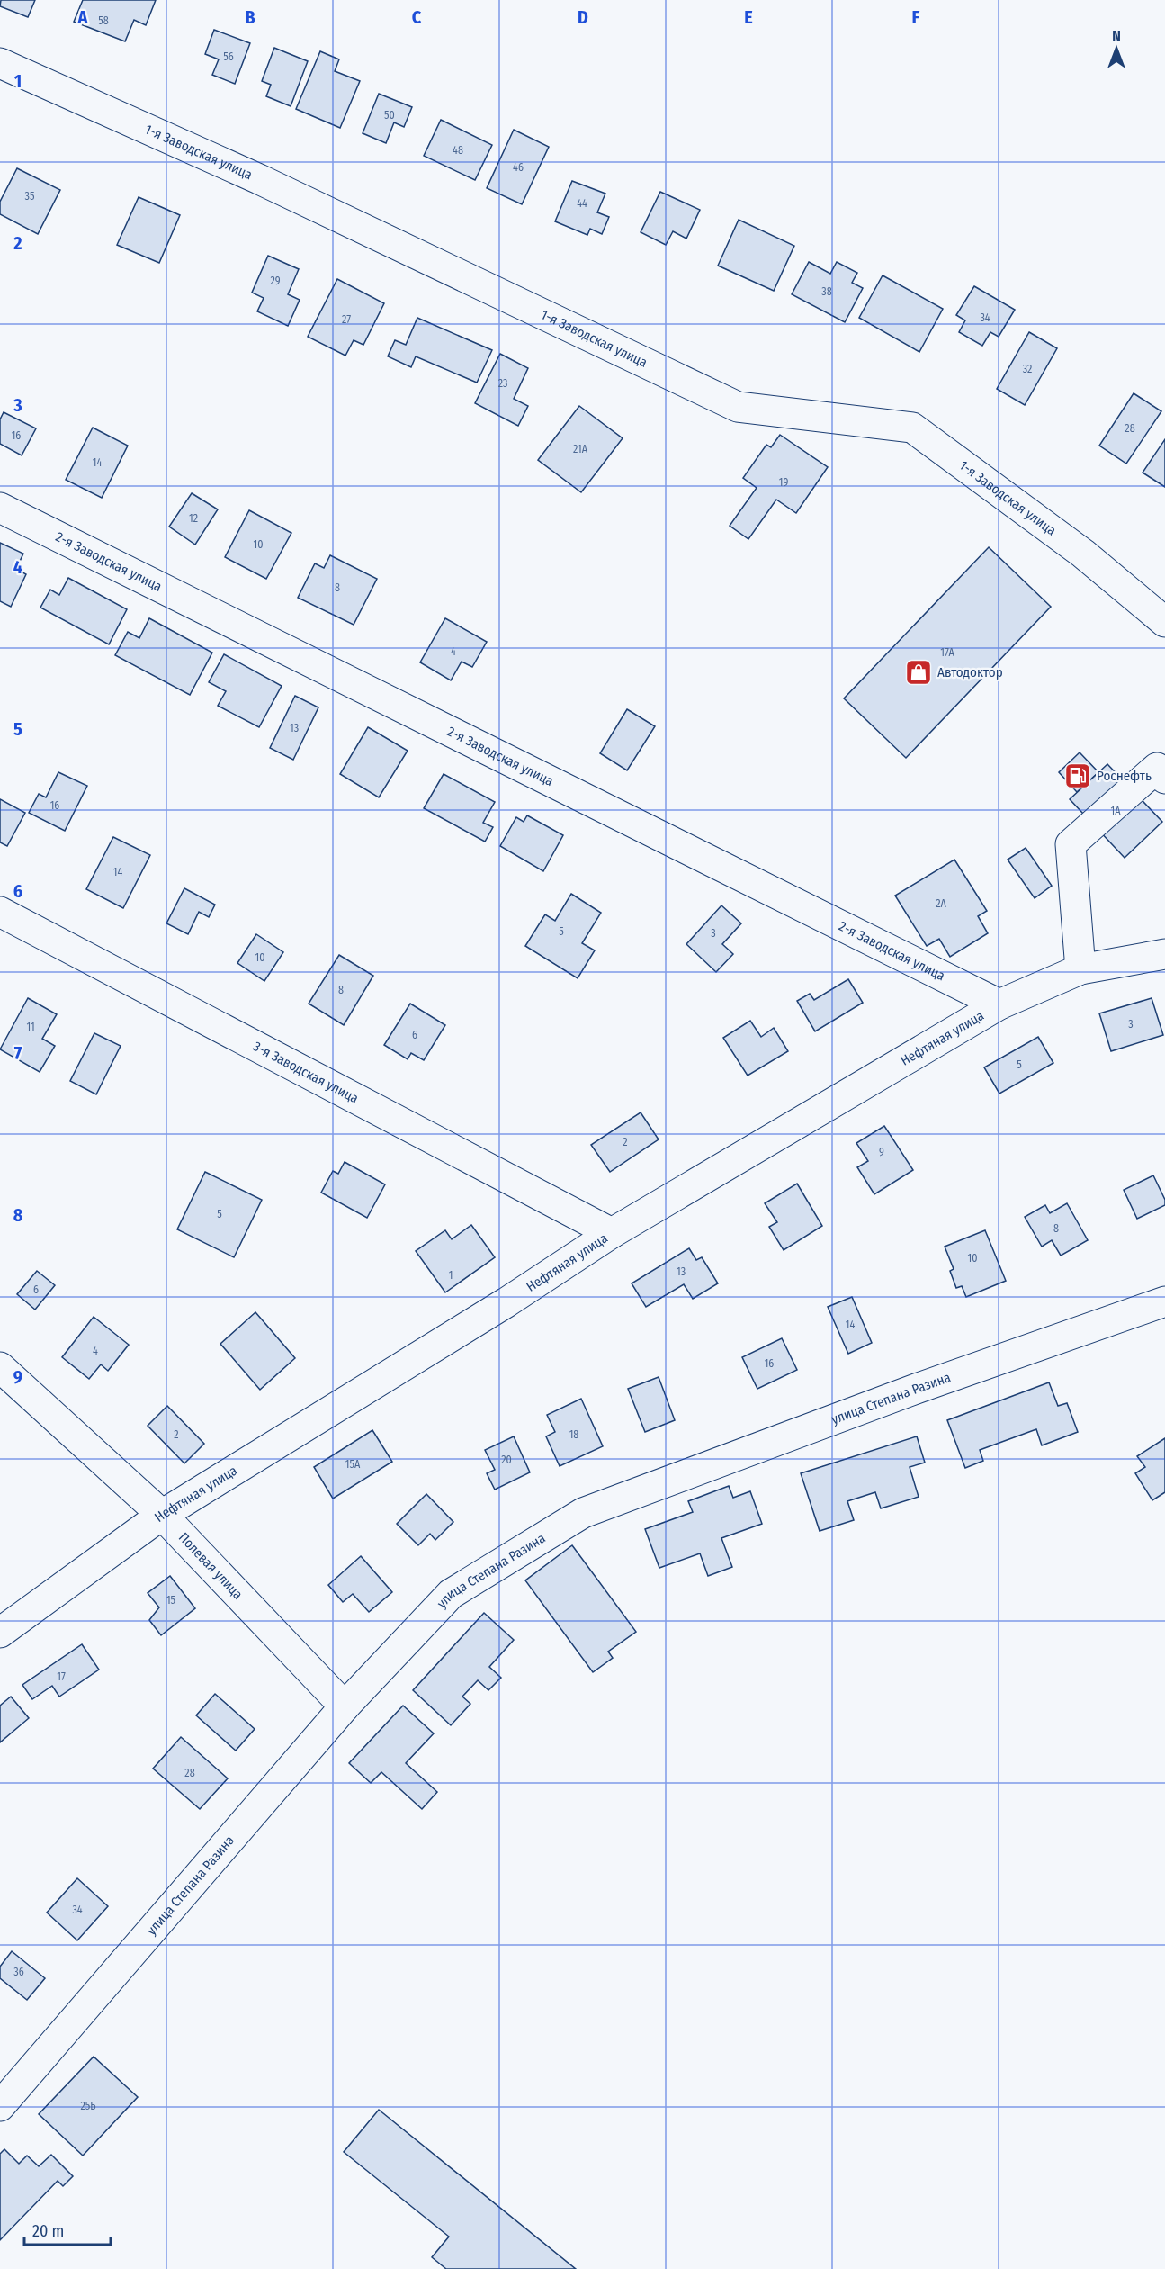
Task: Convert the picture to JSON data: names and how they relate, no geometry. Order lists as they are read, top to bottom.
{
  "streets": {
    "street": [
      "1-я Заводская улица",
      "2-я Заводская улица",
      "Нефтяная улица",
      "3-я Заводская улица",
      "улица Степана Разина",
      "Полевая улица"
    ]
  },
  "crossings": [
    ["2-я Заводская улица", "Нефтяная улица"],
    ["Нефтяная улица", "3-я Заводская улица"],
    ["Нефтяная улица", "Полевая улица"],
    ["улица Степана Разина", "Полевая улица"]
  ],
  "places": {
    "shop": ["Автодоктор"],
    "fuel station": ["Роснефть"]
  },
  "house_numbers": [
    "58",
    "56",
    "50",
    "48",
    "46",
    "35",
    "44",
    "29",
    "38",
    "34",
    "27",
    "32",
    "23",
    "28",
    "16",
    "21А",
    "14",
    "19",
    "12",
    "10",
    "8",
    "4",
    "17А",
    "13",
    "16",
    "1А",
    "14",
    "2А",
    "5",
    "3",
    "10",
    "8",
    "3",
    "11",
    "6",
    "5",
    "2",
    "9",
    "5",
    "8",
    "10",
    "13",
    "1",
    "6",
    "14",
    "4",
    "16",
    "2",
    "18",
    "20",
    "15А",
    "15",
    "17",
    "28",
    "34",
    "36",
    "25Б"
  ],
  "scale_bar": "20 m",
  "north": "top",
  "grid": {
    "columns": [
      "A",
      "B",
      "C",
      "D",
      "E",
      "F"
    ],
    "rows": [
      "1",
      "2",
      "3",
      "4",
      "5",
      "6",
      "7",
      "8",
      "9"
    ]
  }
}
